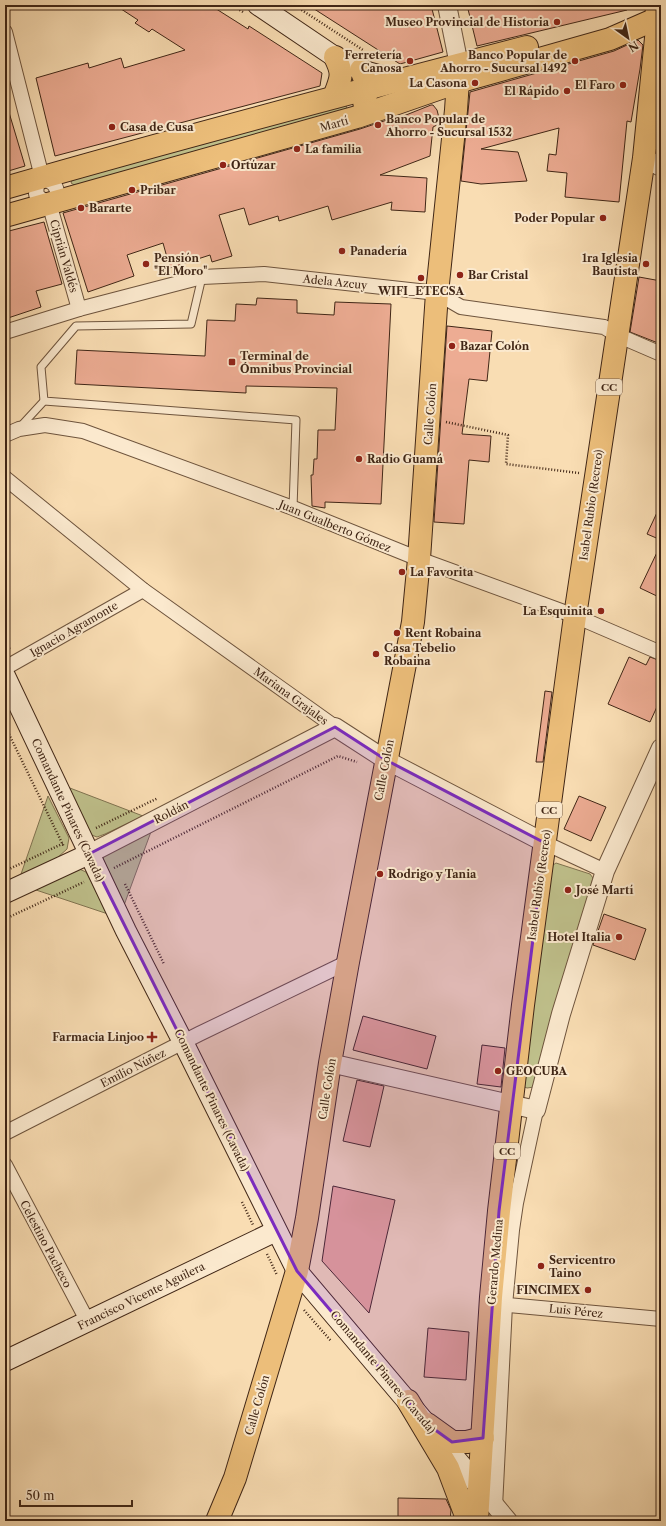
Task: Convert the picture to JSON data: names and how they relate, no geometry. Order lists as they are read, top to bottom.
{
  "streets": {
    "main road": [
      "Martí",
      "CC",
      "Calle Colón",
      "Isabel Rubio (Recreo)",
      "Comandante Pinares (Cavada)",
      "Roldán",
      "Gerardo Medina",
      "Francisco Vicente Aguilera"
    ],
    "street": [
      "Ciprián Valdés",
      "Adela Azcuy",
      "Juan Gualberto Gómez",
      "Ignacio Agramonte",
      "Mariana Grajales",
      "Emilio Núñez",
      "Celestino Pacheco",
      "Luis Pérez"
    ]
  },
  "crossings": [
    ["Martí", "Ciprián Valdés"],
    ["Martí", "Calle Colón"],
    ["Martí", "Isabel Rubio (Recreo)"],
    ["Ciprián Valdés", "Adela Azcuy"],
    ["Adela Azcuy", "Calle Colón"],
    ["Adela Azcuy", "Isabel Rubio (Recreo)"],
    ["Calle Colón", "Juan Gualberto Gómez"],
    ["Calle Colón", "Mariana Grajales"],
    ["Calle Colón", "Comandante Pinares (Cavada)"],
    ["Calle Colón", "Emilio Núñez"],
    ["Isabel Rubio (Recreo)", "Juan Gualberto Gómez"],
    ["Isabel Rubio (Recreo)", "Mariana Grajales"],
    ["Isabel Rubio (Recreo)", "Gerardo Medina"],
    ["Ignacio Agramonte", "Mariana Grajales"],
    ["Ignacio Agramonte", "Comandante Pinares (Cavada)"],
    ["Mariana Grajales", "Roldán"],
    ["Comandante Pinares (Cavada)", "Roldán"],
    ["Comandante Pinares (Cavada)", "Emilio Núñez"],
    ["Comandante Pinares (Cavada)", "Gerardo Medina"],
    ["Comandante Pinares (Cavada)", "Francisco Vicente Aguilera"],
    ["Celestino Pacheco", "Francisco Vicente Aguilera"],
    ["Gerardo Medina", "Luis Pérez"]
  ],
  "places": {
    "other": [
      "Museo Provincial de Historia",
      "Ferretería Canosa",
      "Banco Popular de Ahorro - Sucursal 1492",
      "La Casona",
      "El Faro",
      "El Rápido",
      "Banco Popular de Ahorro - Sucursal 1532",
      "Casa de Cusa",
      "La familia",
      "Ortúzar",
      "Pribar",
      "Bararte",
      "Poder Popular",
      "Panadería",
      "Pensión \"El Moro\"",
      "1ra Iglesia Bautista",
      "Bar Cristal",
      "WIFI_ETECSA",
      "Bazar Colón",
      "Radio Guamá",
      "La Favorita",
      "La Esquinita",
      "Rent Robaina",
      "Casa Tebelio Robaina",
      "Rodrigo y Tania",
      "José Martí",
      "Hotel Italia",
      "GEOCUBA",
      "Servicentro Taino",
      "FINCIMEX"
    ],
    "transit": ["Terminal de Ómnibus Provincial"],
    "health": ["Farmacia Linjoo"]
  },
  "scale_bar": "50 m",
  "north": "bottom right"
}
